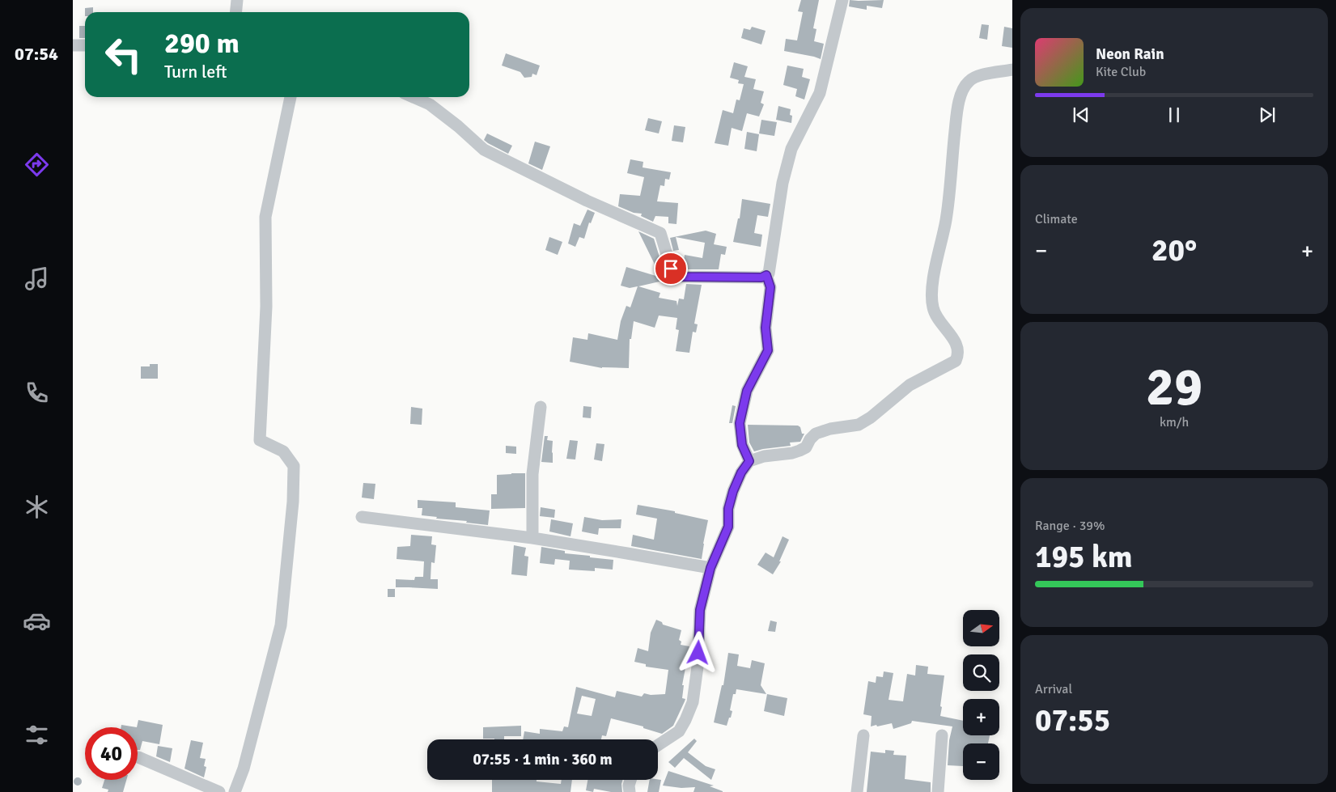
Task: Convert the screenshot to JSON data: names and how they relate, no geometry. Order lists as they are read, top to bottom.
{
  "north": "right",
  "page": {
    "tabs": "07:54",
    "turn": ["290 m", "Turn left"],
    "song": ["Neon Rain", "Kite Club"],
    "tile": [
      "Climate",
      ["29", "km/h"],
      ["Range · 39%", "195 km"],
      ["Arrival", "07:55"]
    ],
    "heat": ["−", "20°", "+"],
    "map_buttons": ["+", "−"],
    "limit": "40",
    "trip": "07:55 · 1 min · 360 m"
  }
}
